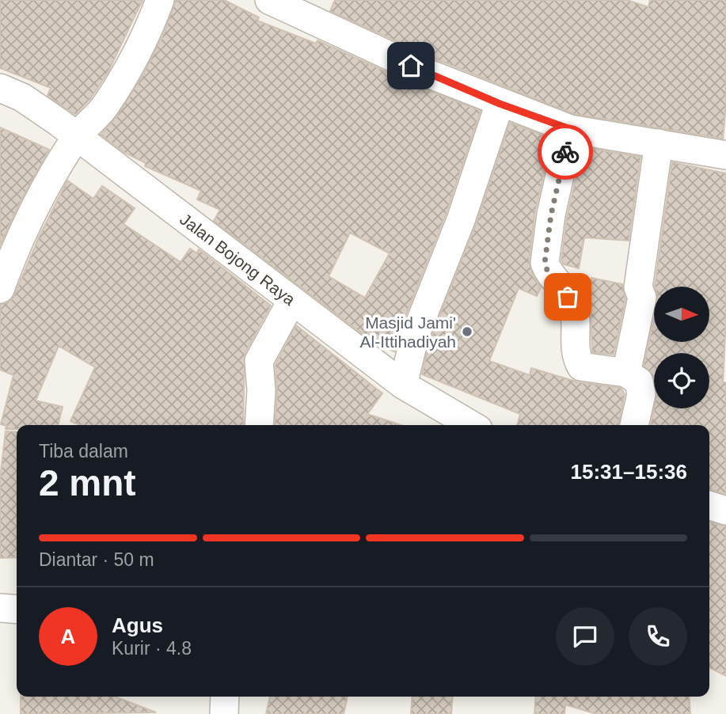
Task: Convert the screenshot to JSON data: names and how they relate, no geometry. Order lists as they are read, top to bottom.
{
  "streets": {
    "street": ["Jalan Bojong Raya"]
  },
  "places": ["Masjid Jami' Al-Ittihadiyah"],
  "north": "right",
  "page": {
    "heading": ["2 mnt", "Tiba dalam", "15:31–15:36"],
    "panel": ["Agus", "Kurir · 4.8"],
    "bar": "Diantar · 50 m",
    "round": "A"
  }
}
